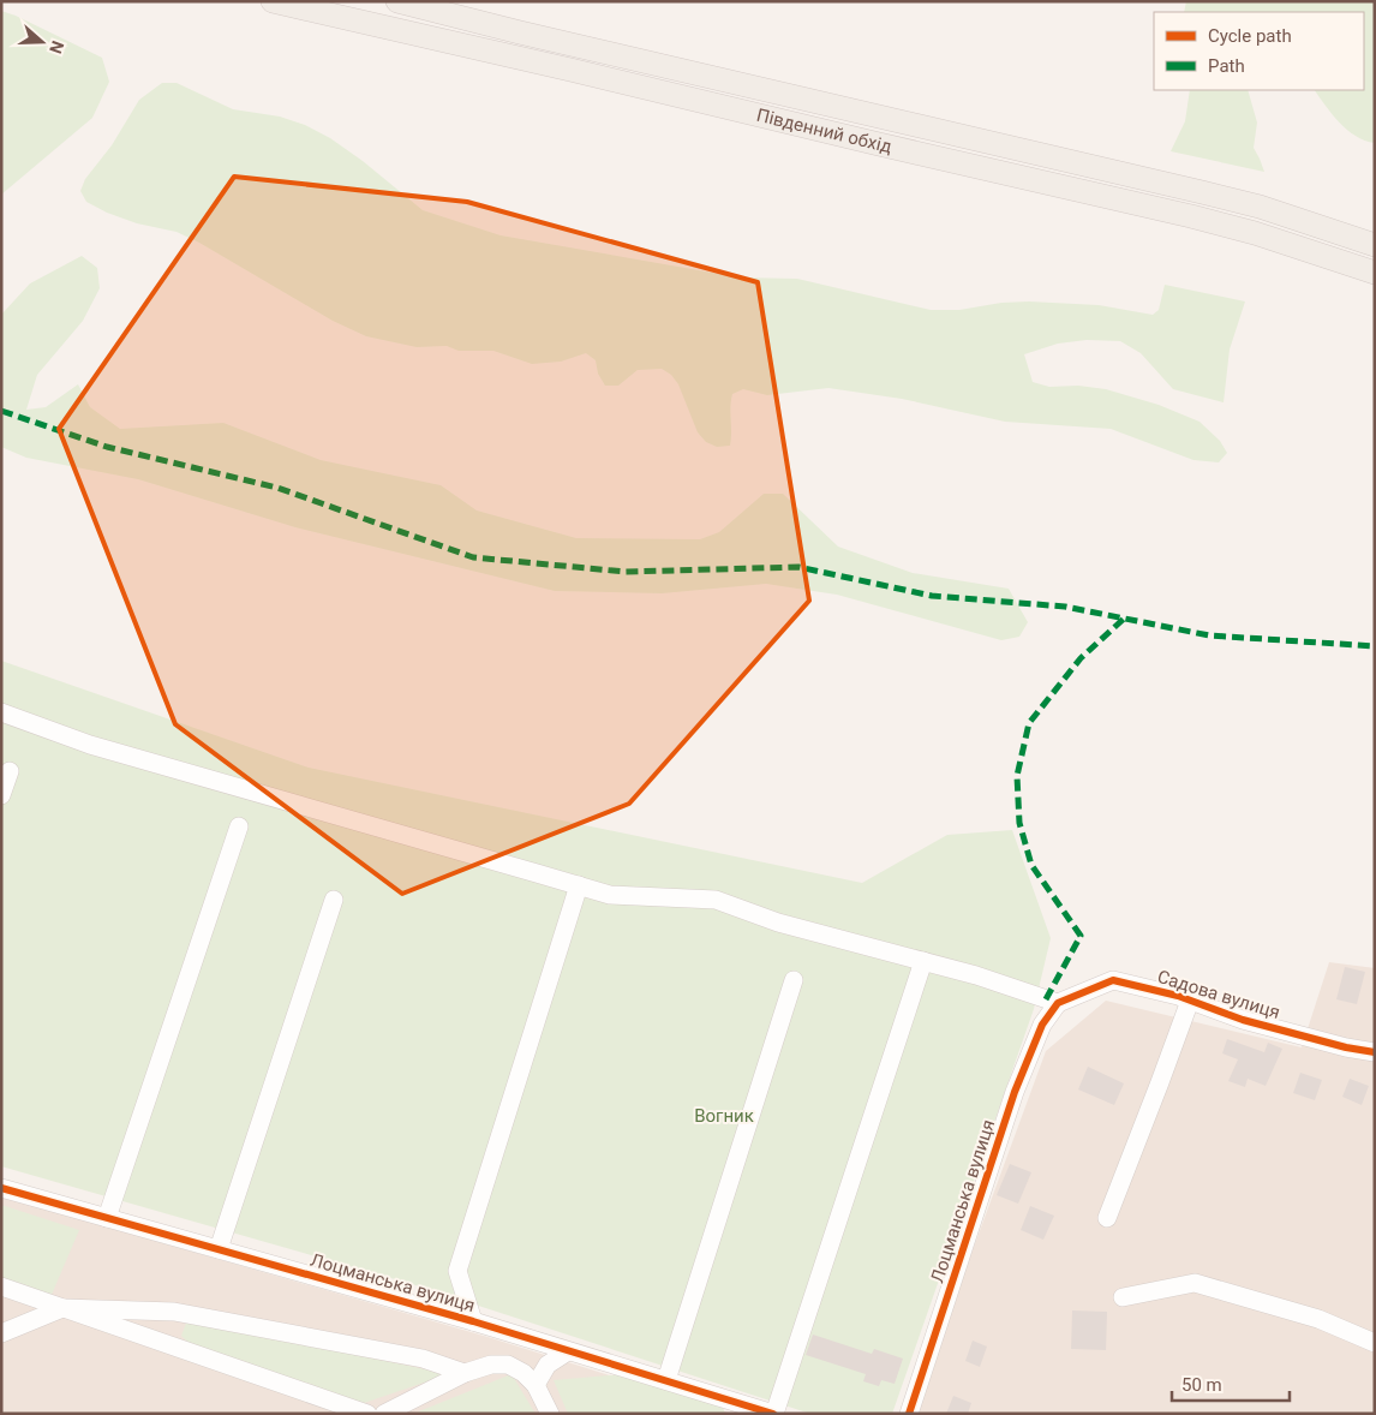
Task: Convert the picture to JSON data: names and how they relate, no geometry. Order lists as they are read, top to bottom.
{
  "streets": {
    "main road": ["Південний обхід"],
    "street": ["Садова вулиця", "Лоцманська вулиця"]
  },
  "crossings": [
    ["Садова вулиця", "Лоцманська вулиця"]
  ],
  "parks": ["Вогник"],
  "legend": ["Cycle path", "Path"],
  "scale_bar": "50 m",
  "north": "right"
}
